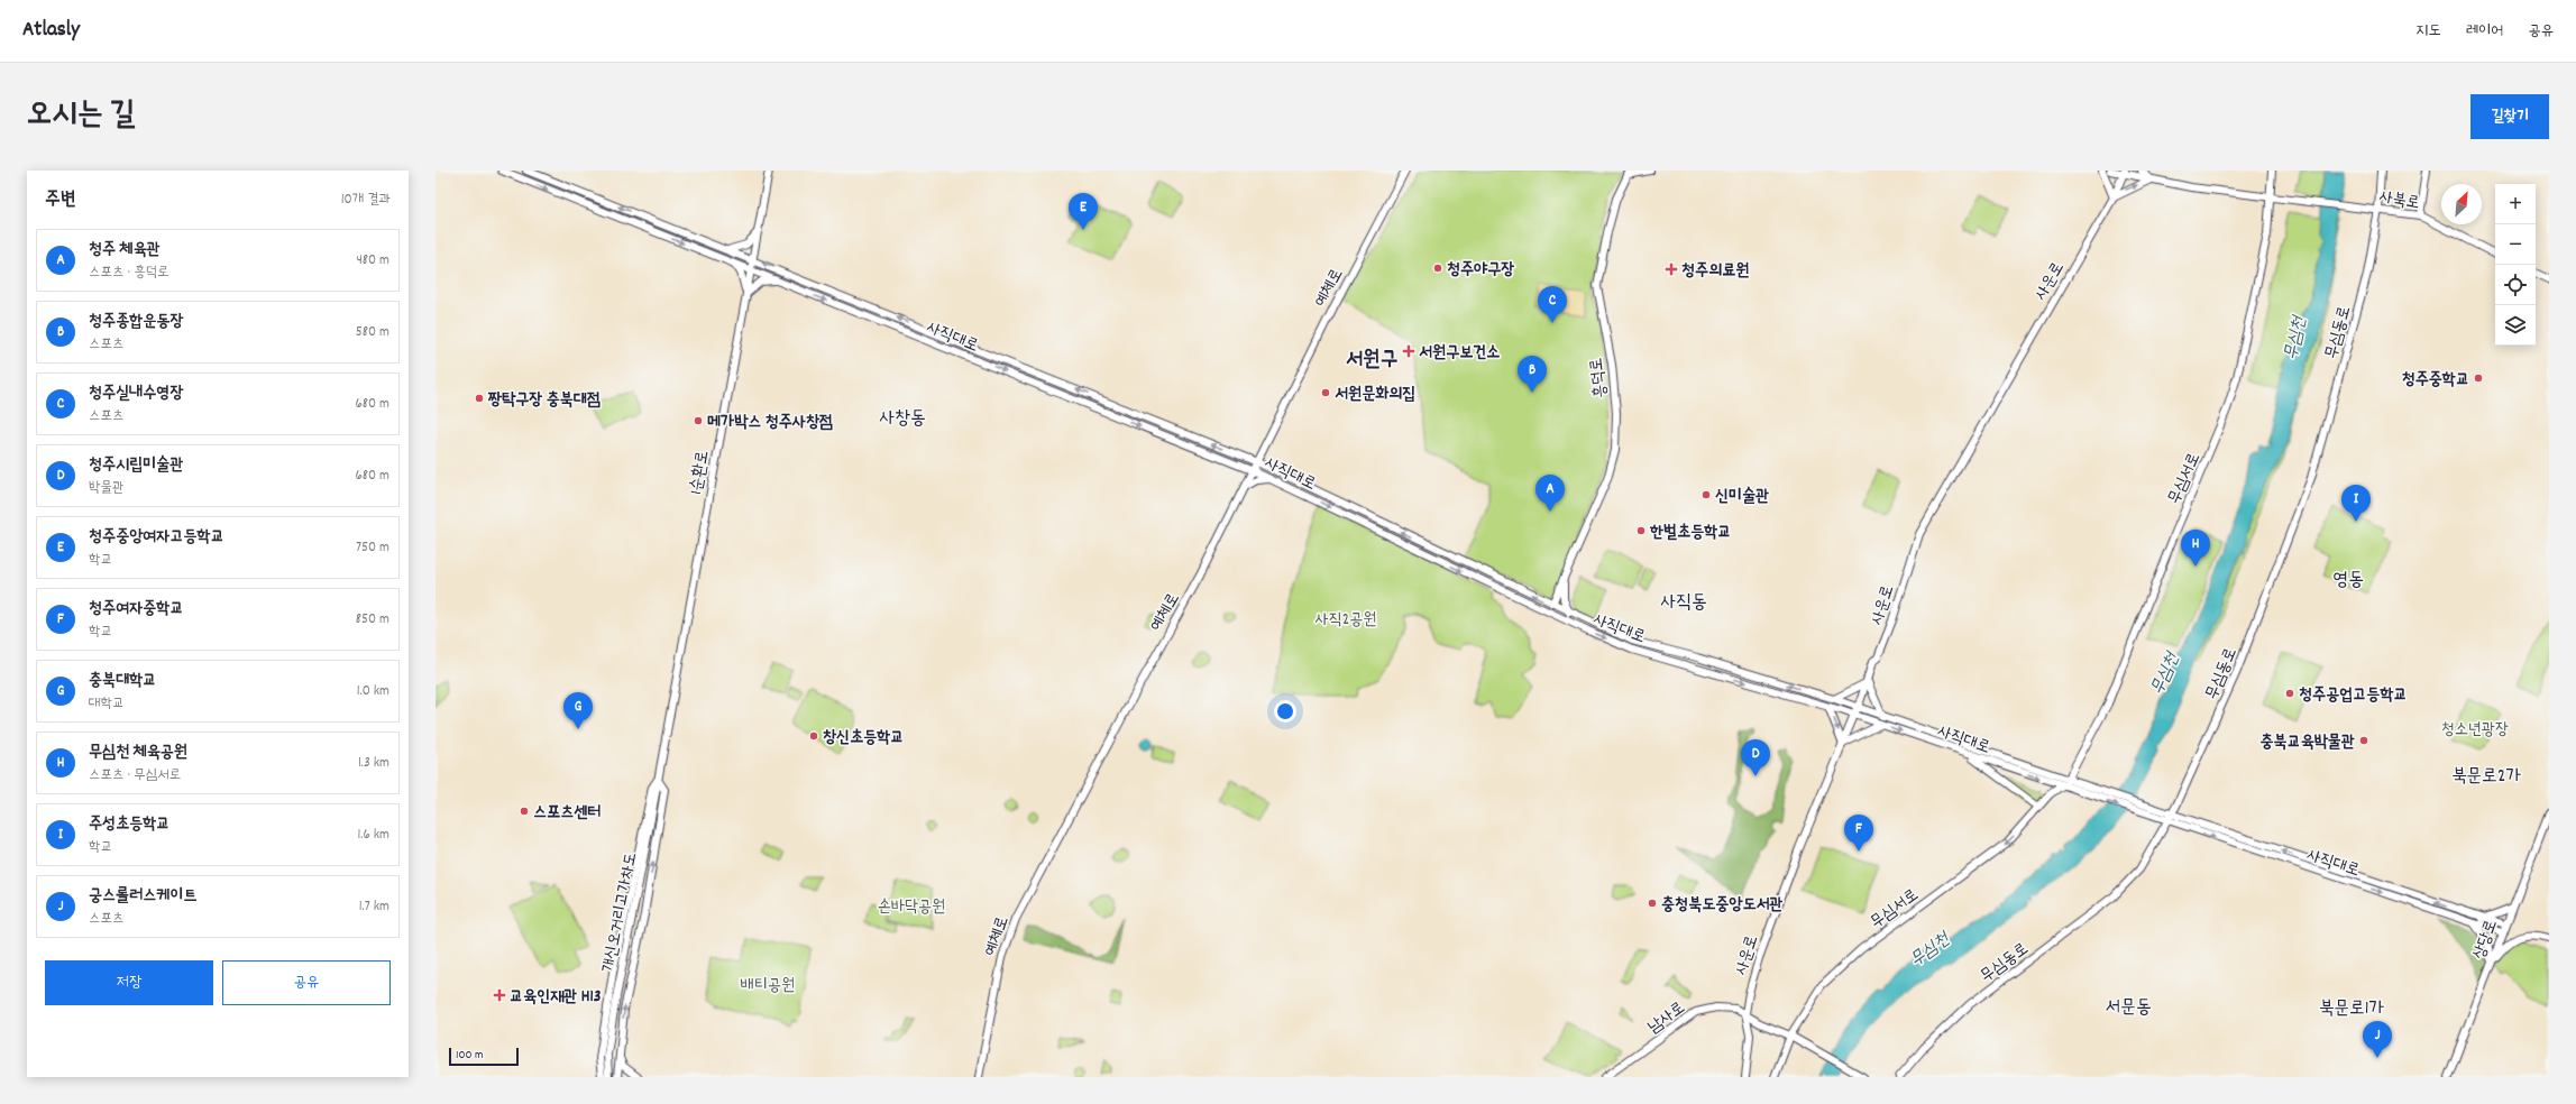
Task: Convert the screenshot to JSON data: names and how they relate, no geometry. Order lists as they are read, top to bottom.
{
  "streets": {
    "main road": [
      "사북로",
      "사운로",
      "예체로",
      "무심동로",
      "사직대로",
      "흥덕로",
      "1순환로",
      "무심서로",
      "개신오거리고가차도",
      "상당로",
      "남사로"
    ]
  },
  "crossings": [
    ["사북로", "무심동로"],
    ["사북로", "무심서로"],
    ["사운로", "사직대로"],
    ["사운로", "남사로"],
    ["예체로", "사직대로"],
    ["무심동로", "사직대로"],
    ["사직대로", "흥덕로"],
    ["사직대로", "1순환로"],
    ["사직대로", "무심서로"],
    ["사직대로", "상당로"],
    ["1순환로", "개신오거리고가차도"],
    ["무심서로", "남사로"]
  ],
  "districts": [
    "서원구",
    "사창동",
    "영동",
    "사직동",
    "북문로2가",
    "서문동",
    "북문로1가"
  ],
  "water": ["무심천"],
  "parks": [
    "사직2공원",
    "청소년광장",
    "손바닥공원",
    "배티공원"
  ],
  "places": {
    "other": [
      "청주야구장",
      "청주중학교",
      "서원문화의집",
      "짱탁구장 충북대점",
      "메가박스 청주사창점",
      "신미술관",
      "한벌초등학교",
      "청주공업고등학교",
      "창신초등학교",
      "충북교육박물관",
      "스포츠센터",
      "충청북도중앙도서관"
    ],
    "health": ["청주의료원", "서원구보건소", "교육인재관 H13"]
  },
  "scale_bar": "100 m",
  "north": "top right",
  "page": {
    "header": "Atlasly",
    "nav": ["지도", "레이어", "공유"],
    "title": "오시는 길",
    "buttons": [
      "길찾기",
      ["저장", "공유"]
    ],
    "heading": ["주변", "10개 결과"],
    "map_buttons": ["+", "−"],
    "pins": [
      "E",
      "C",
      "B",
      "A",
      "I",
      "H",
      "G",
      "D",
      "F",
      "J"
    ],
    "list": [
      {
        "mark": "A",
        "name": "청주 체육관",
        "note": "스포츠 · 흥덕로",
        "value": "480 m"
      },
      {
        "mark": "B",
        "name": "청주종합운동장",
        "note": "스포츠",
        "value": "580 m"
      },
      {
        "mark": "C",
        "name": "청주실내수영장",
        "note": "스포츠",
        "value": "680 m"
      },
      {
        "mark": "D",
        "name": "청주시립미술관",
        "note": "박물관",
        "value": "680 m"
      },
      {
        "mark": "E",
        "name": "청주중앙여자고등학교",
        "note": "학교",
        "value": "750 m"
      },
      {
        "mark": "F",
        "name": "청주여자중학교",
        "note": "학교",
        "value": "850 m"
      },
      {
        "mark": "G",
        "name": "충북대학교",
        "note": "대학교",
        "value": "1.0 km"
      },
      {
        "mark": "H",
        "name": "무심천 체육공원",
        "note": "스포츠 · 무심서로",
        "value": "1.3 km"
      },
      {
        "mark": "I",
        "name": "주성초등학교",
        "note": "학교",
        "value": "1.6 km"
      },
      {
        "mark": "J",
        "name": "궁스롤러스케이트",
        "note": "스포츠",
        "value": "1.7 km"
      }
    ],
    "scale": "100 m"
  }
}
